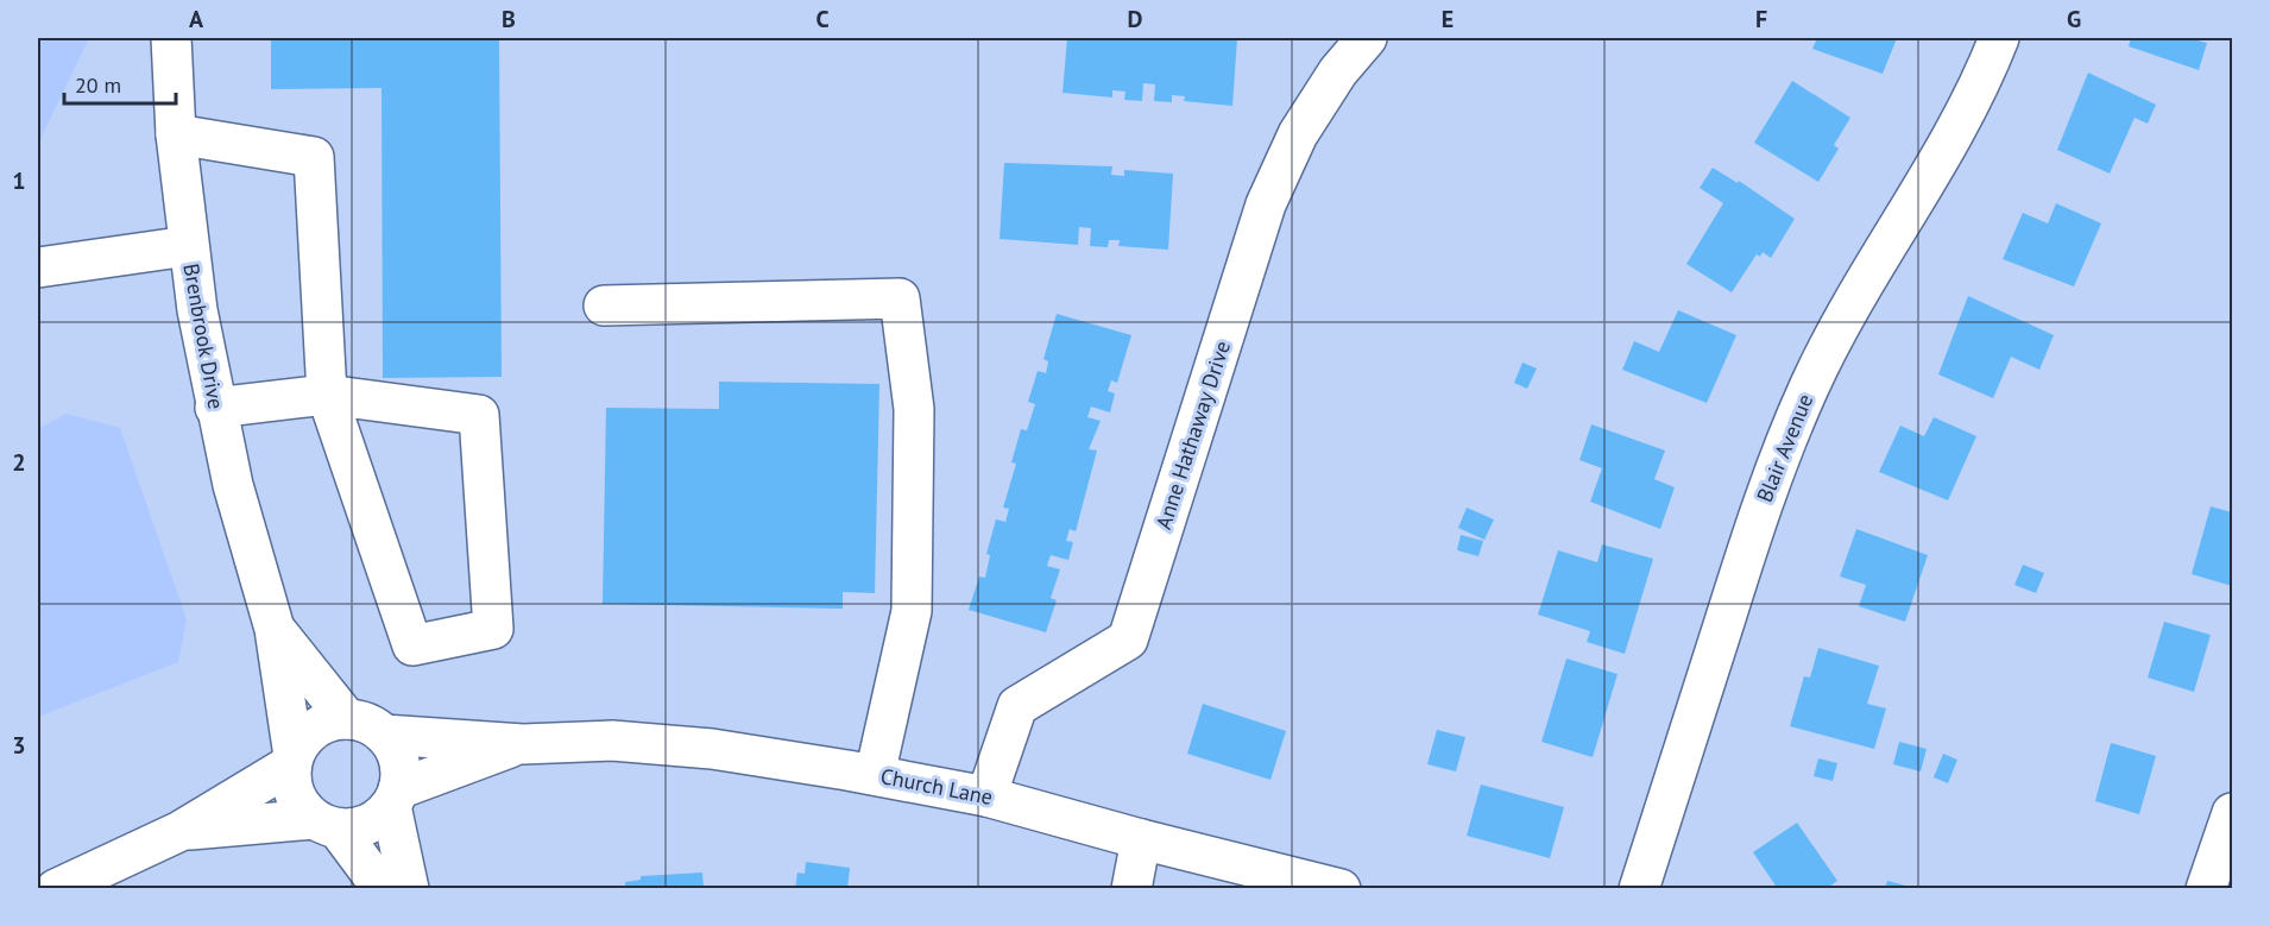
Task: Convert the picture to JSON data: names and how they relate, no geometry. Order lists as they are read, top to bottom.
{
  "streets": {
    "street": [
      "Brenbrook Drive",
      "Anne Hathaway Drive",
      "Blair Avenue",
      "Church Lane"
    ]
  },
  "crossings": [
    ["Brenbrook Drive", "Church Lane"],
    ["Anne Hathaway Drive", "Church Lane"]
  ],
  "scale_bar": "20 m",
  "grid": {
    "columns": [
      "A",
      "B",
      "C",
      "D",
      "E",
      "F",
      "G"
    ],
    "rows": ["1", "2", "3"]
  }
}
